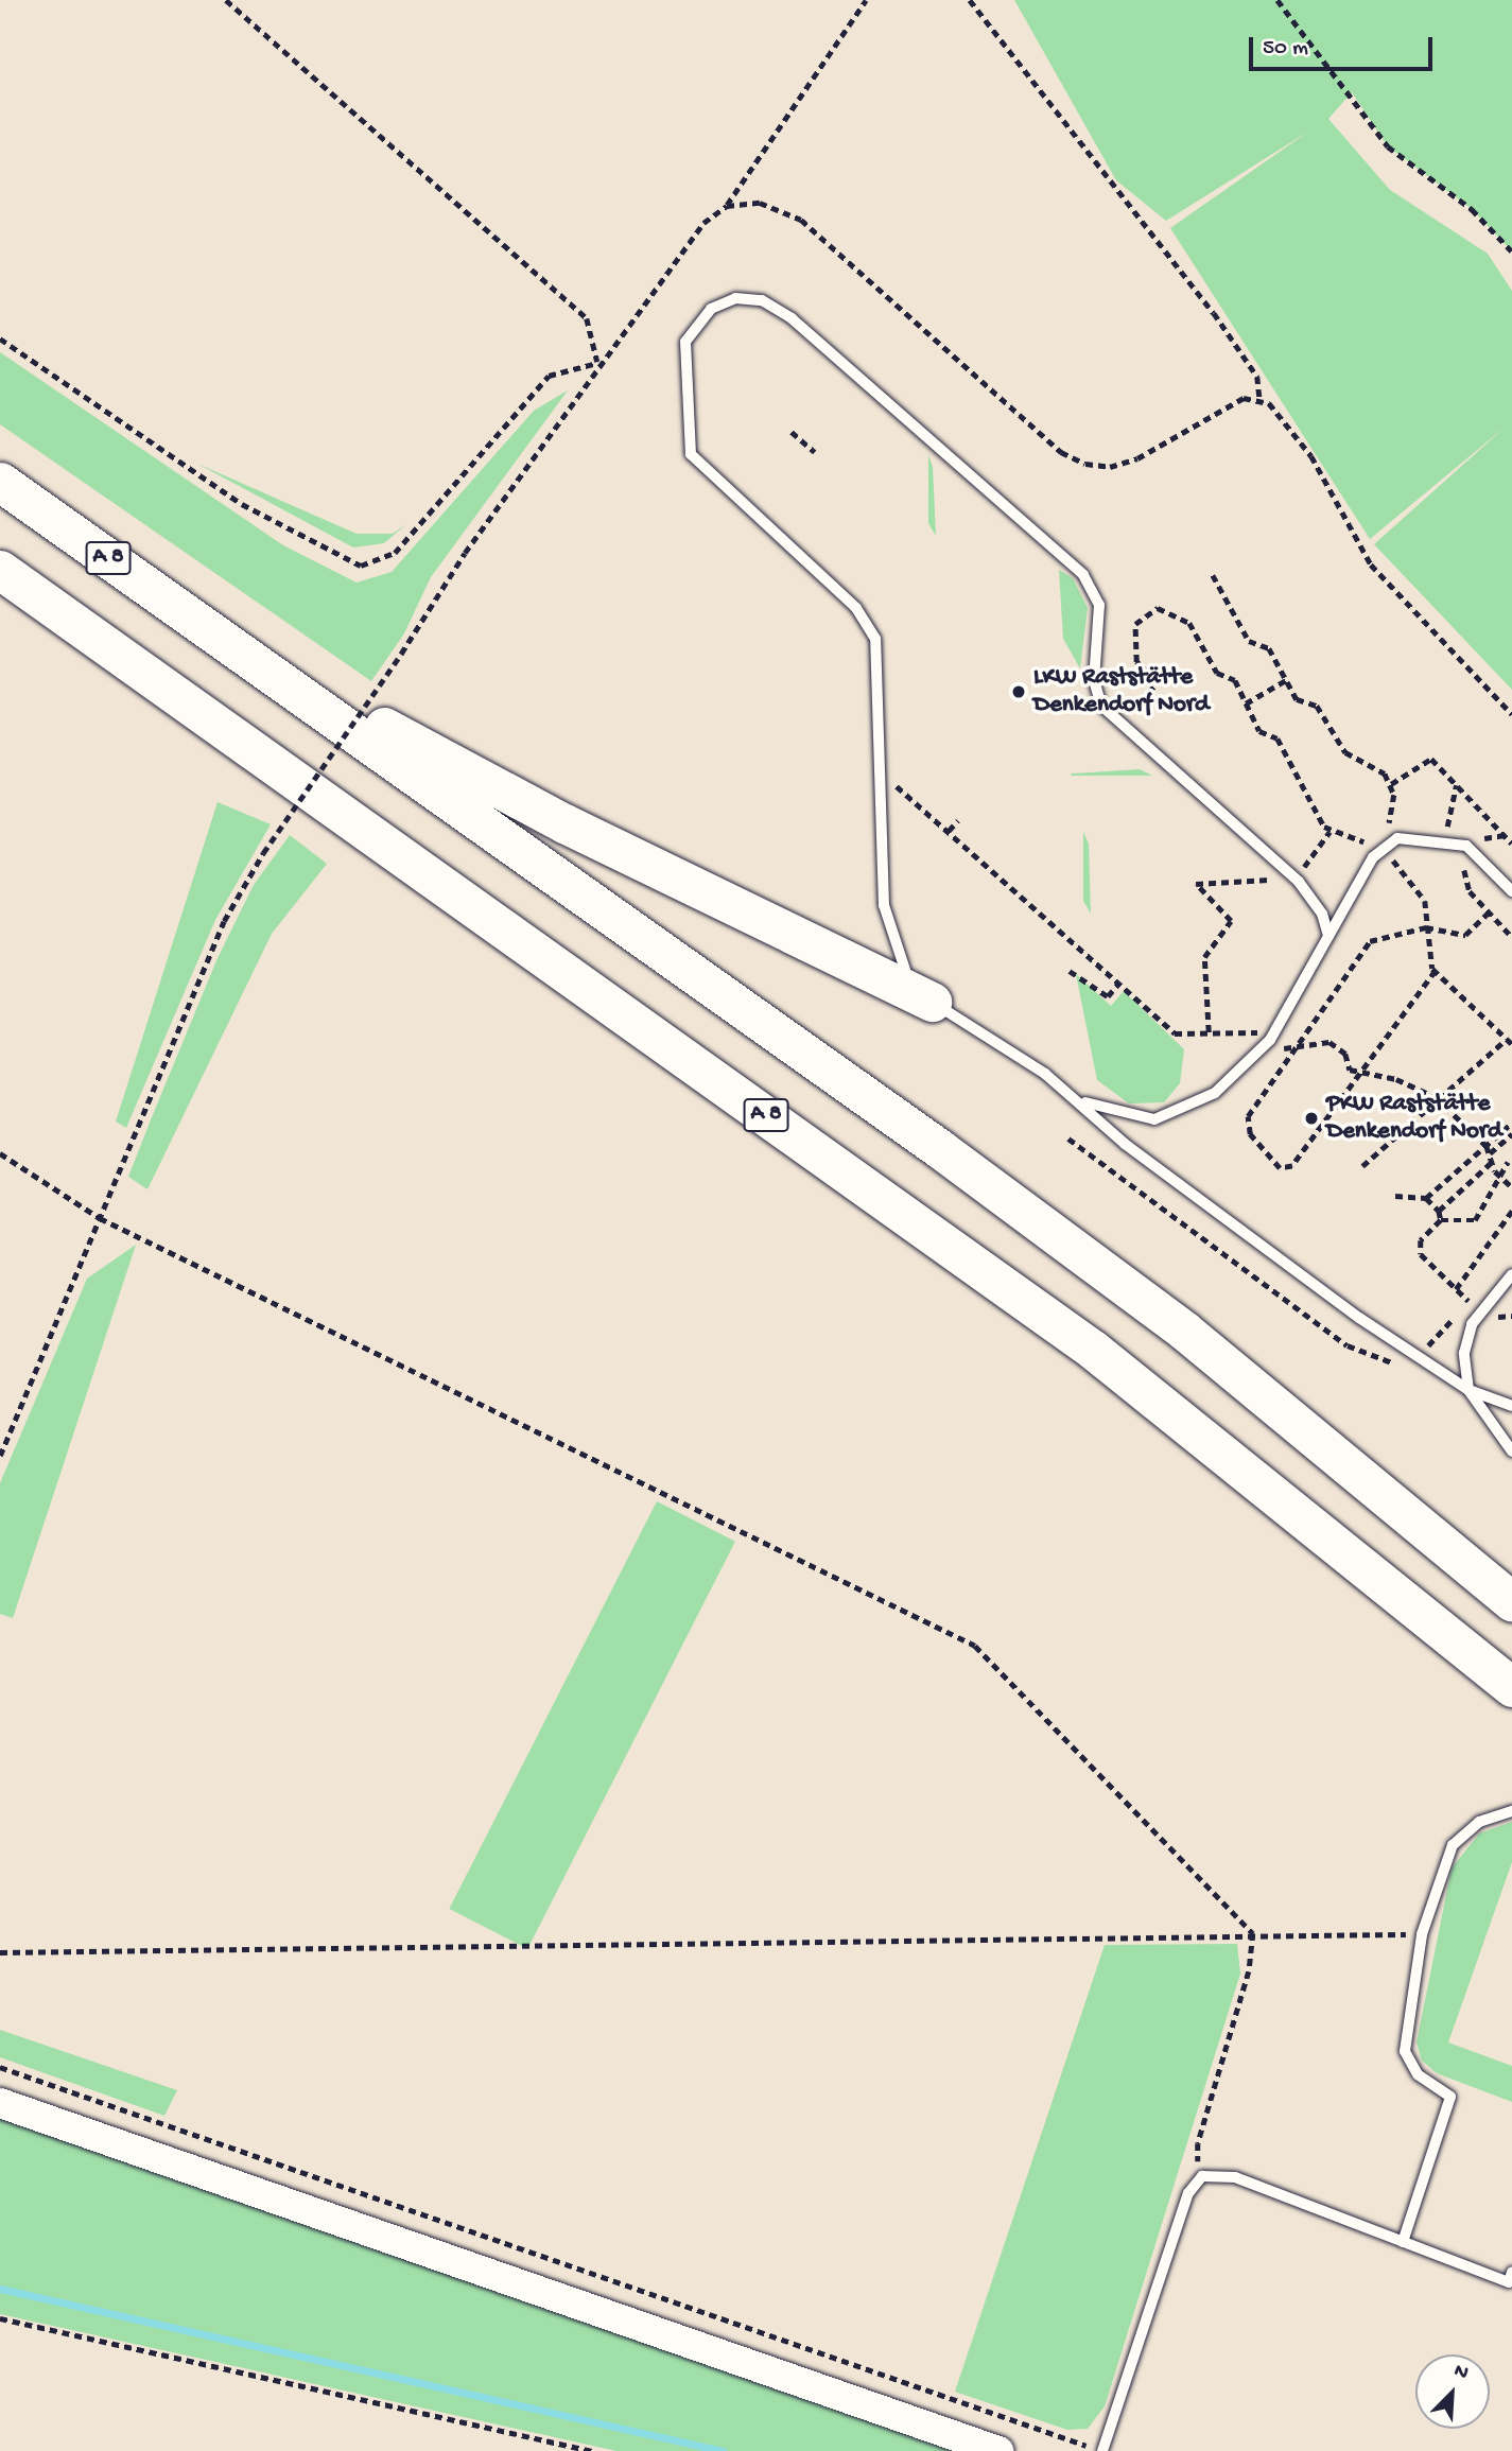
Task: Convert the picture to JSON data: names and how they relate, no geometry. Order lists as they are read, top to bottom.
{
  "streets": {
    "highway": ["A 8"]
  },
  "places": ["LKW Raststätte Denkendorf Nord", "PKW Raststätte Denkendorf Nord"],
  "scale_bar": "50 m",
  "north": "top right"
}
